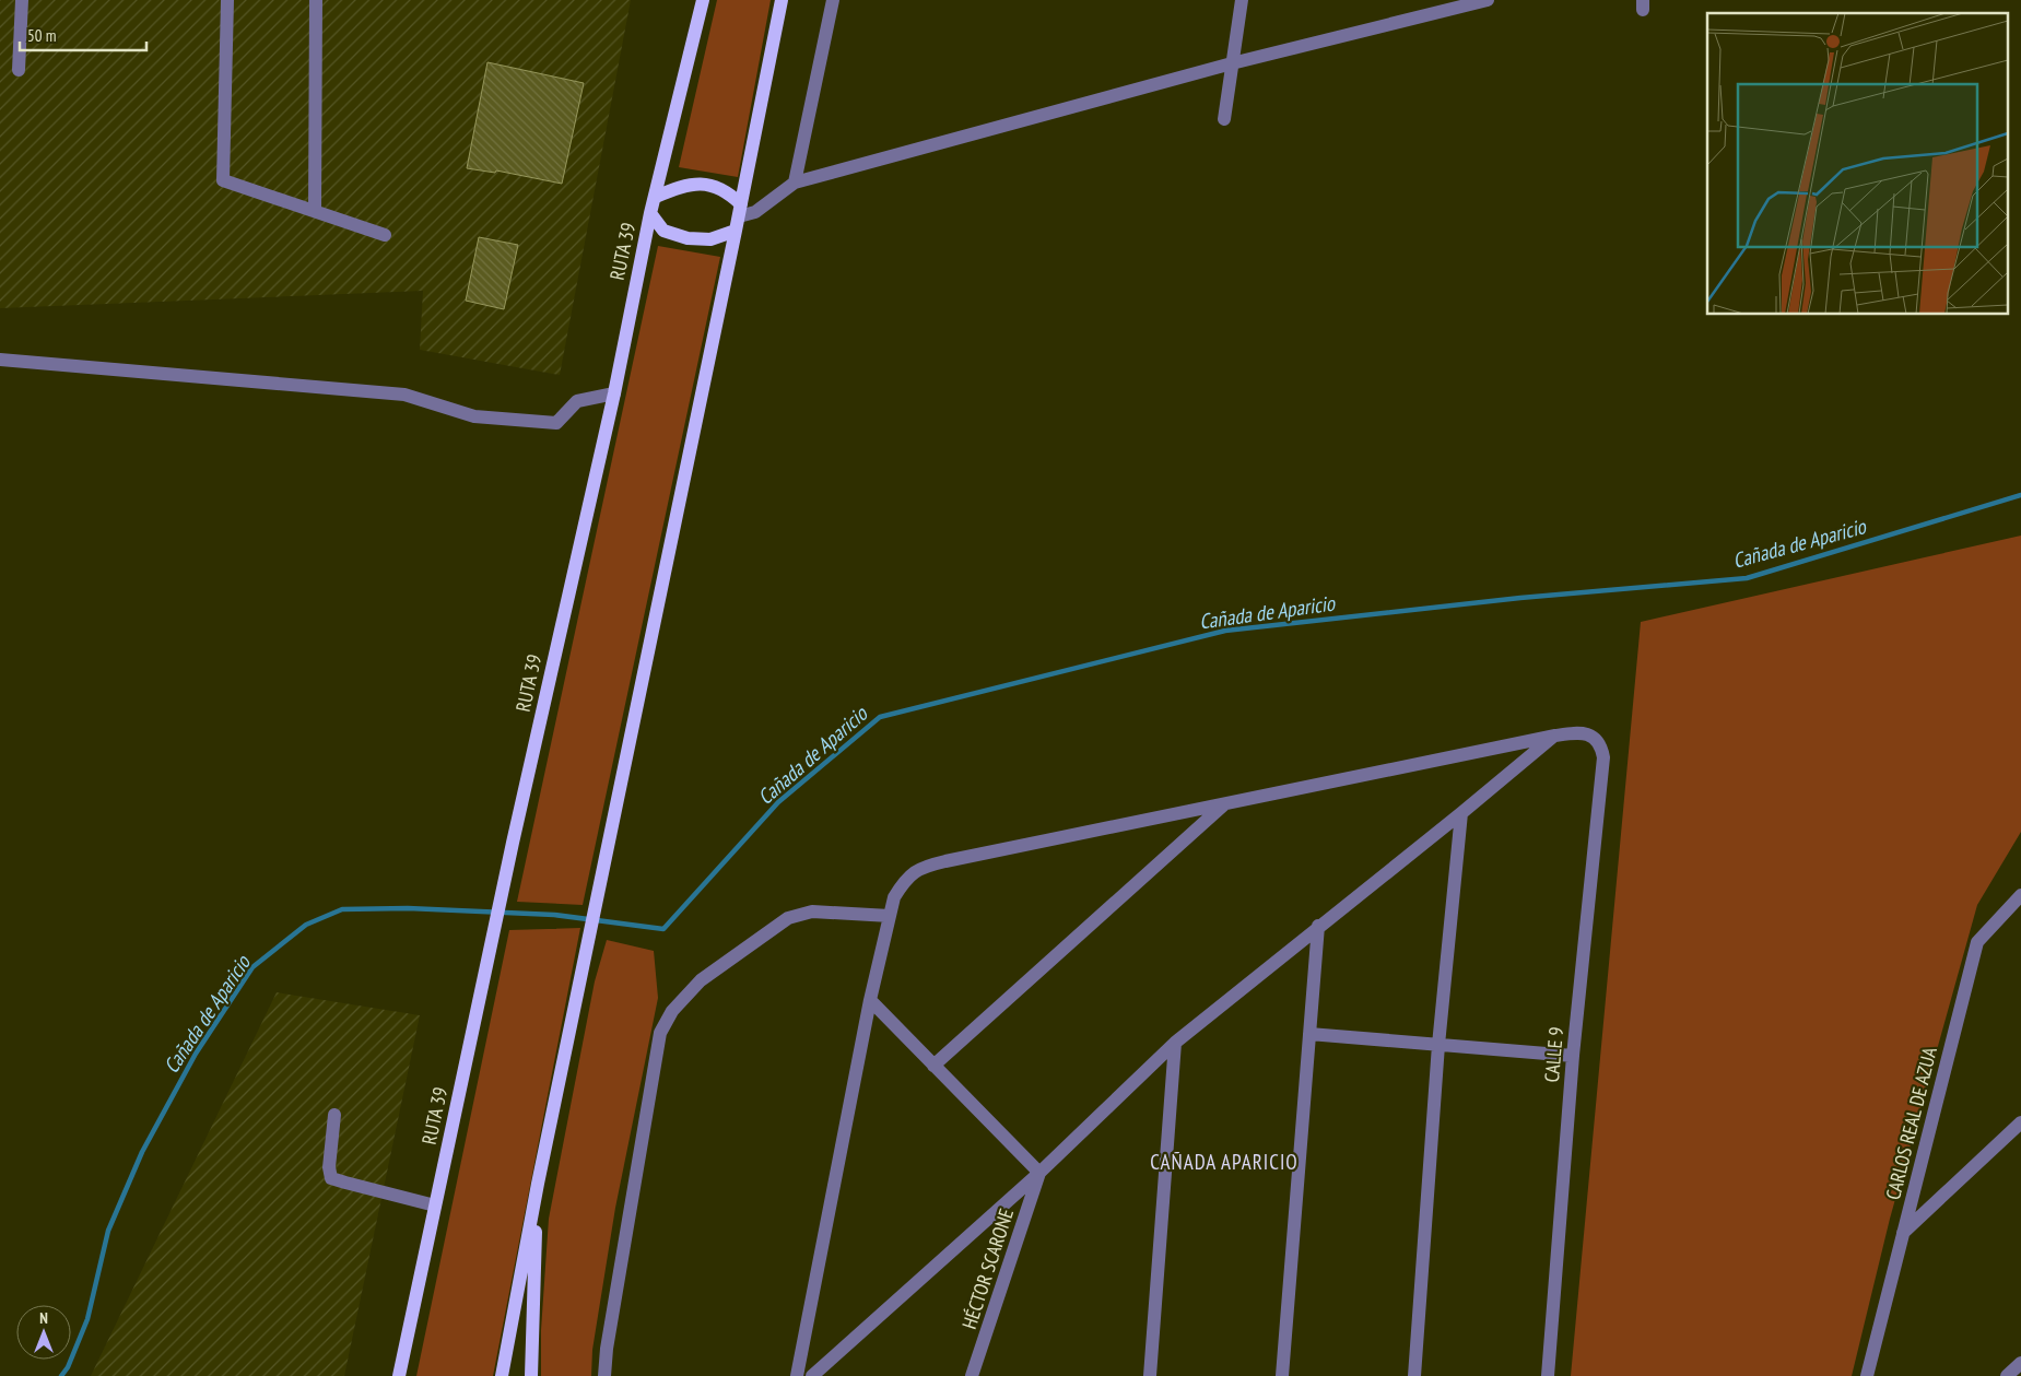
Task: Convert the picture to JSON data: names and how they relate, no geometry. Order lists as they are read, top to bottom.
{
  "streets": {
    "main road": ["RUTA 39"],
    "street": ["CALLE 9", "CARLOS REAL DE AZUA", "HÉCTOR SCARONE"]
  },
  "districts": ["CAÑADA APARICIO"],
  "water": ["Cañada de Aparicio"],
  "scale_bar": "50 m",
  "north": "top"
}
